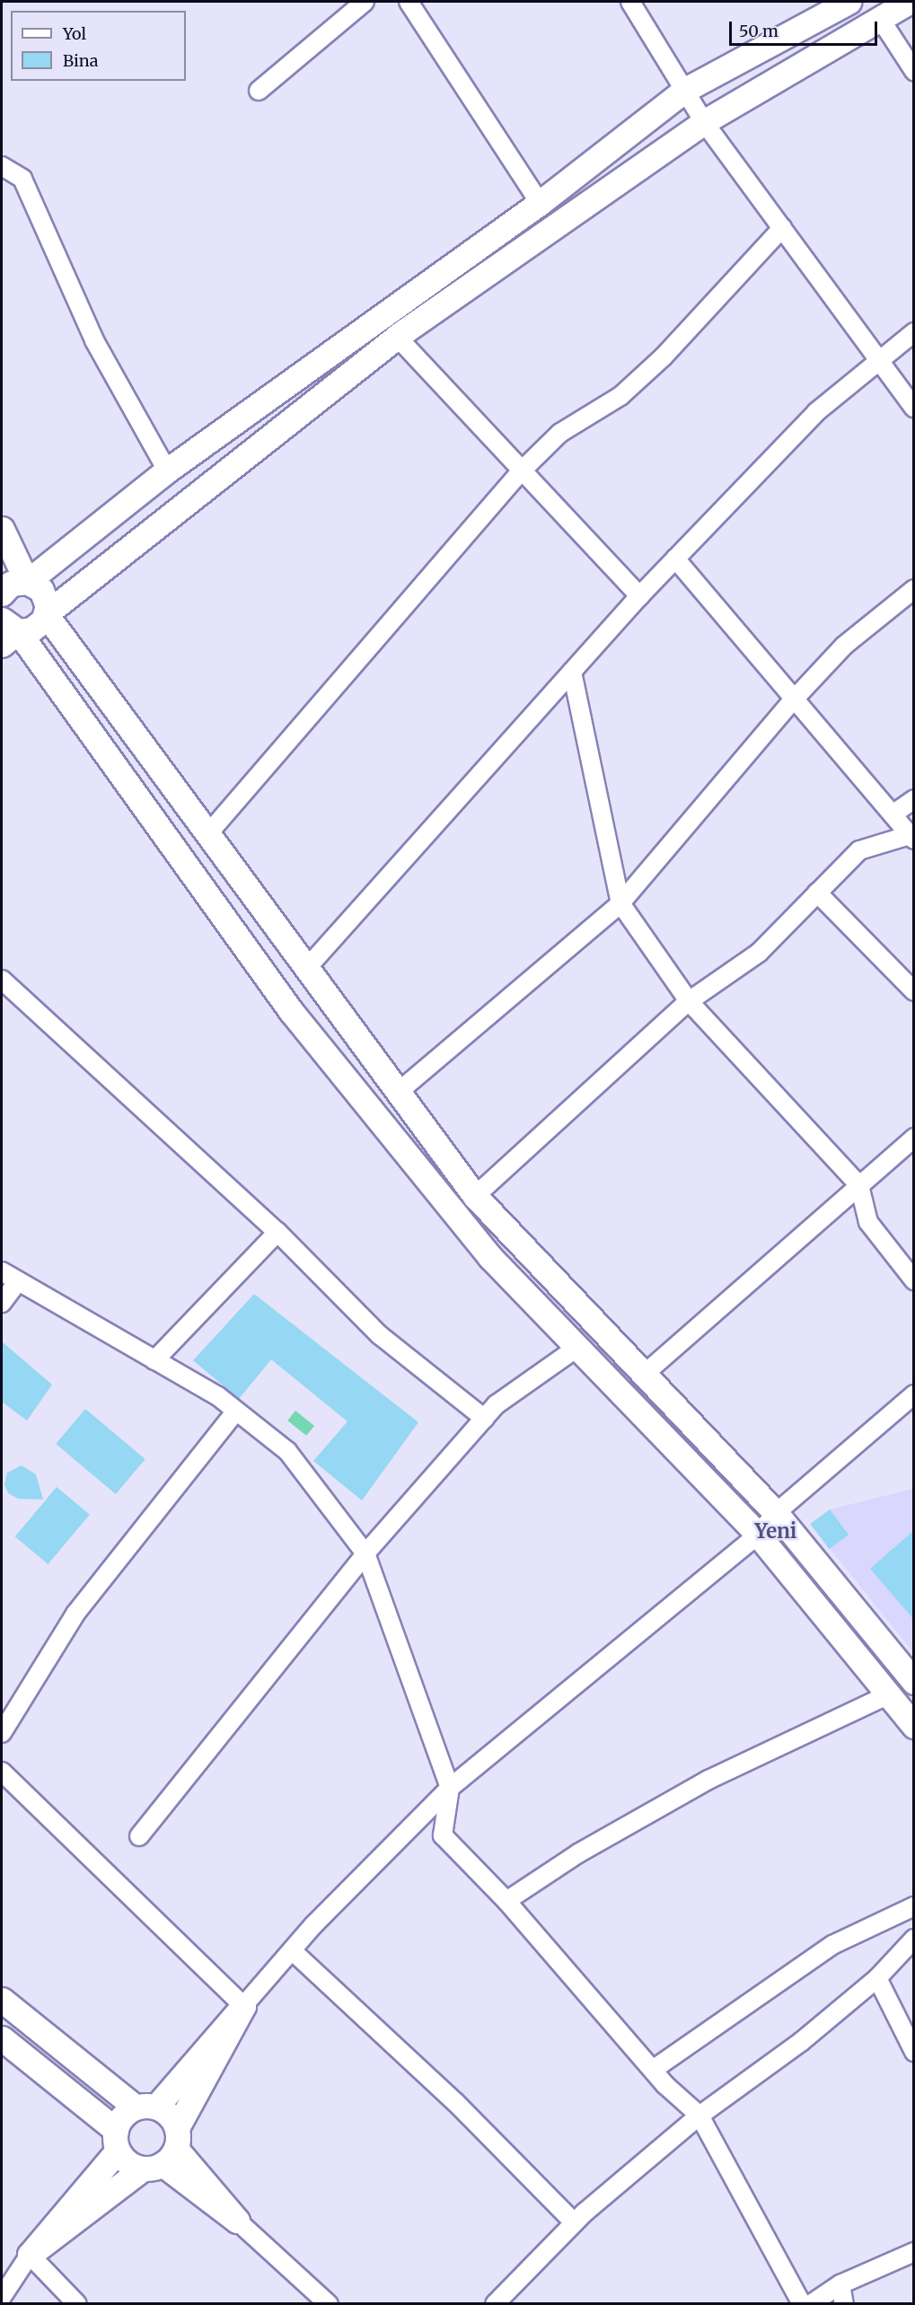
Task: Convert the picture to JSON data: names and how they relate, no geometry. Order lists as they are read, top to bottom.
{
  "districts": ["Yeni"],
  "legend": ["Yol", "Bina"],
  "scale_bar": "50 m"
}
